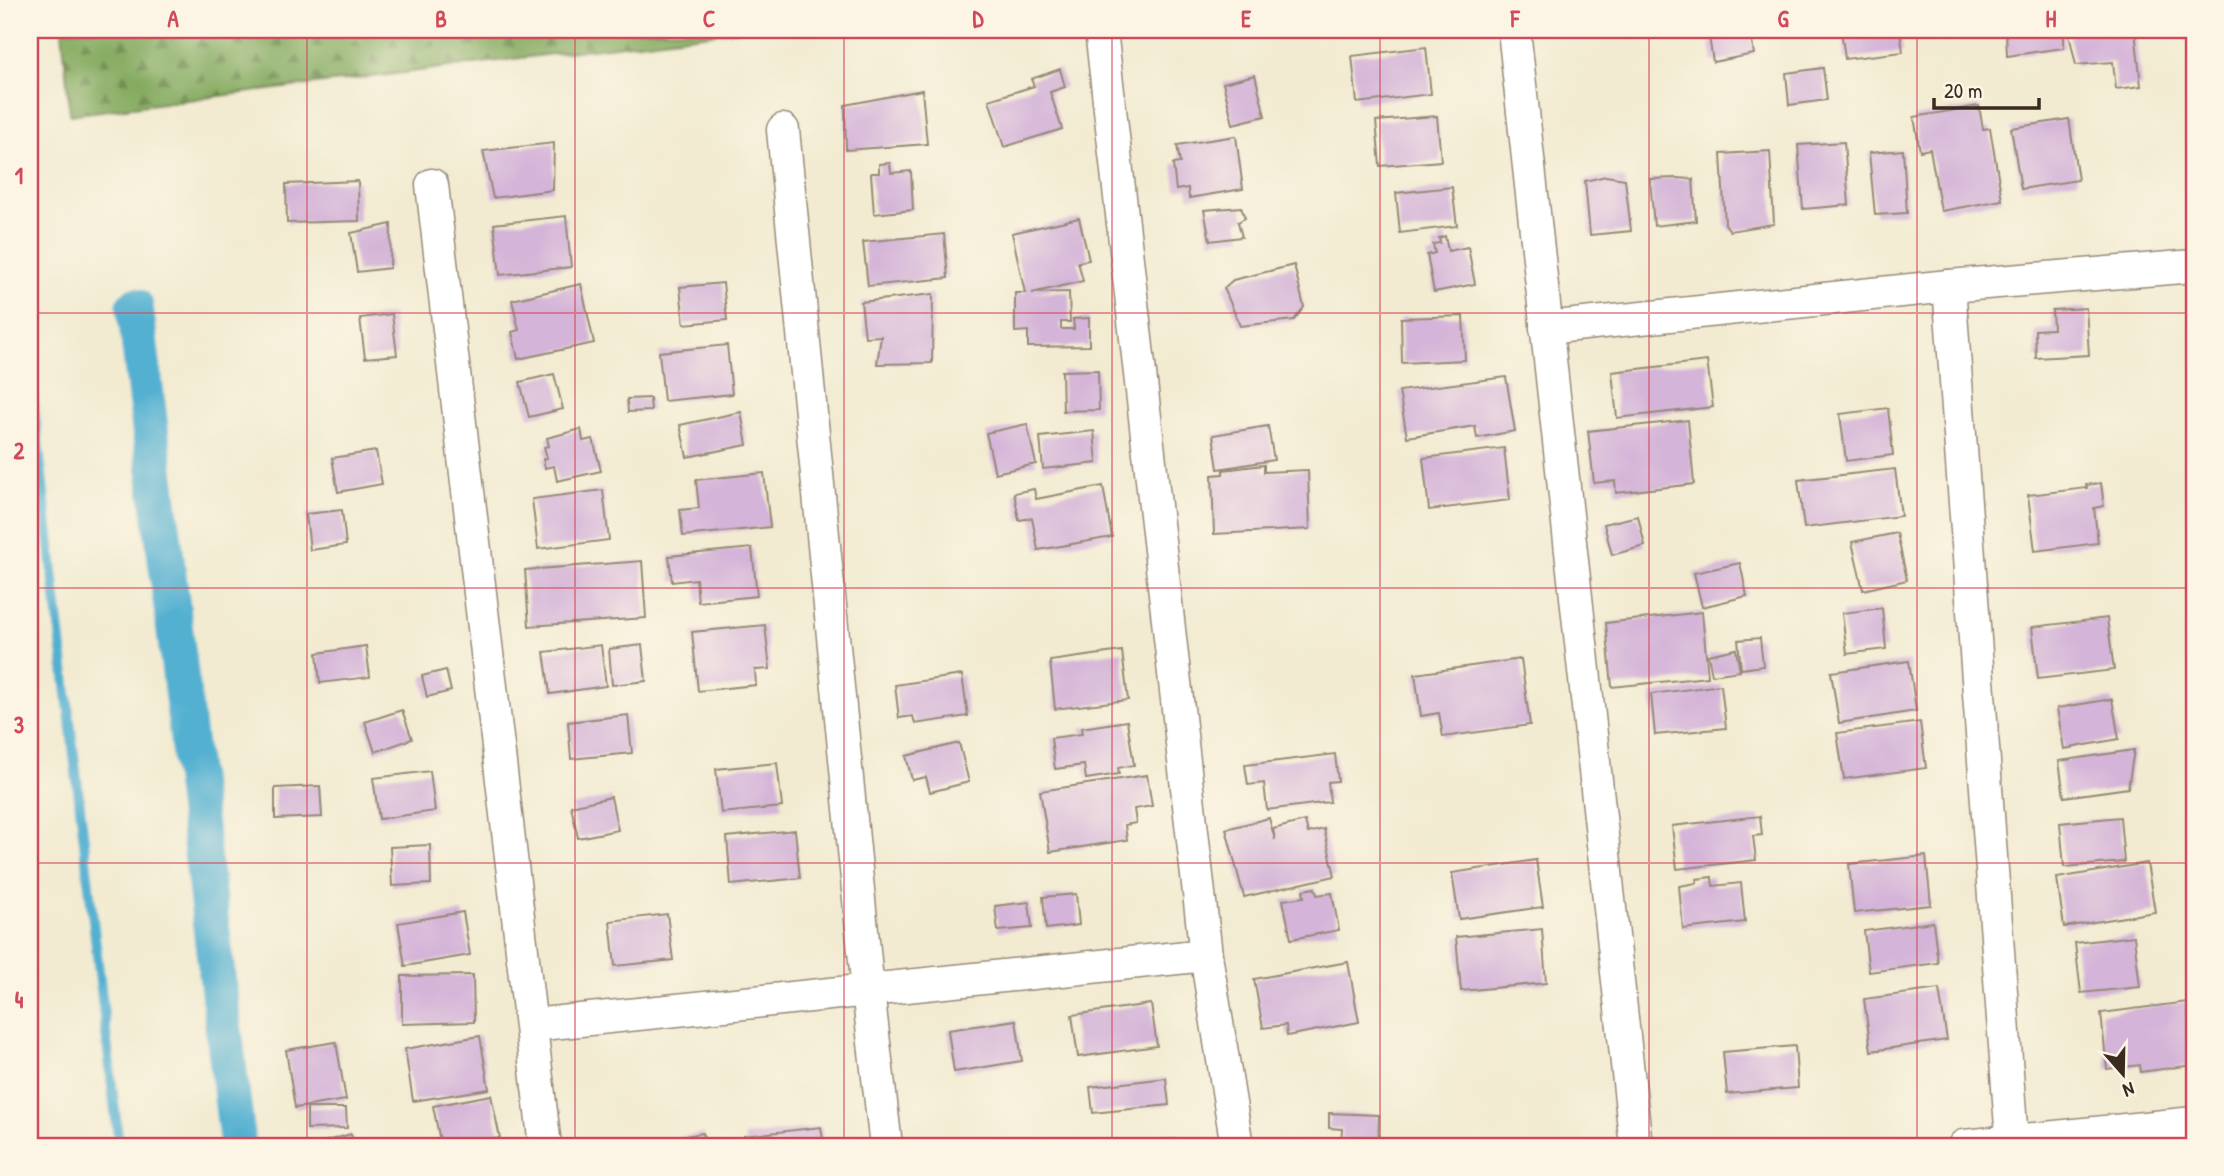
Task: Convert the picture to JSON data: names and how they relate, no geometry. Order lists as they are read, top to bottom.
{
  "scale_bar": "20 m",
  "north": "bottom",
  "grid": {
    "columns": [
      "A",
      "B",
      "C",
      "D",
      "E",
      "F",
      "G",
      "H"
    ],
    "rows": [
      "1",
      "2",
      "3",
      "4"
    ]
  }
}
